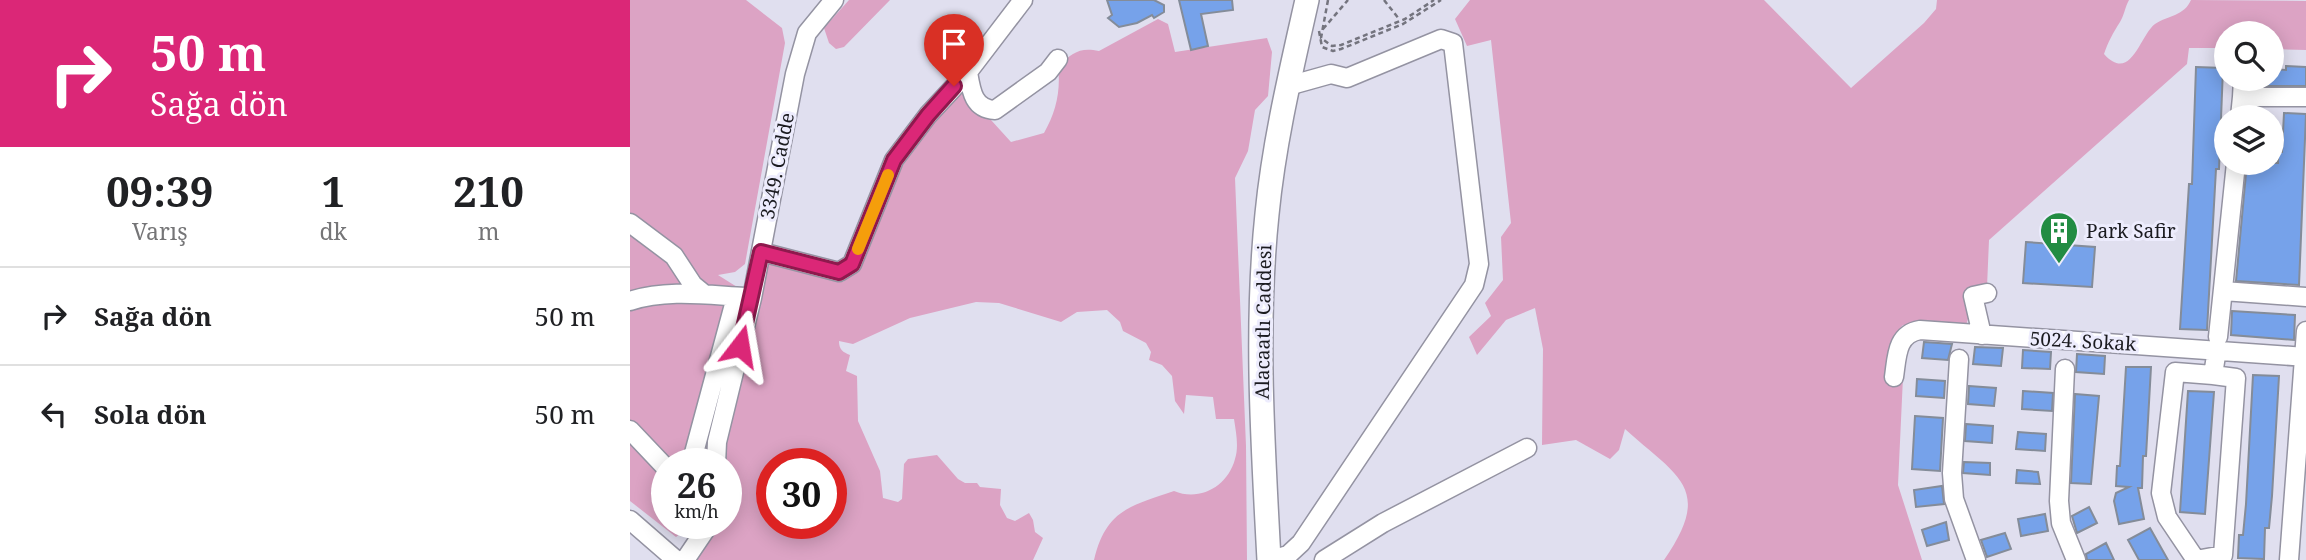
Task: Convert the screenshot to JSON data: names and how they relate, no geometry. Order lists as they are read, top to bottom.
{
  "streets": {
    "main road": ["Alacaatlı Caddesi"],
    "street": ["3349. Cadde", "5024. Sokak"]
  },
  "places": {
    "building": ["Park Safir"]
  },
  "page": {
    "turn": ["50 m", "Sağa dön"],
    "eta": [
      "09:39",
      "Varış",
      "1",
      "dk",
      "210",
      "m"
    ],
    "list": [
      {
        "name": "Sağa dön",
        "value": "50 m"
      },
      {
        "name": "Sola dön",
        "value": "50 m"
      }
    ],
    "speed": "26 km/h",
    "limit": "30"
  }
}
